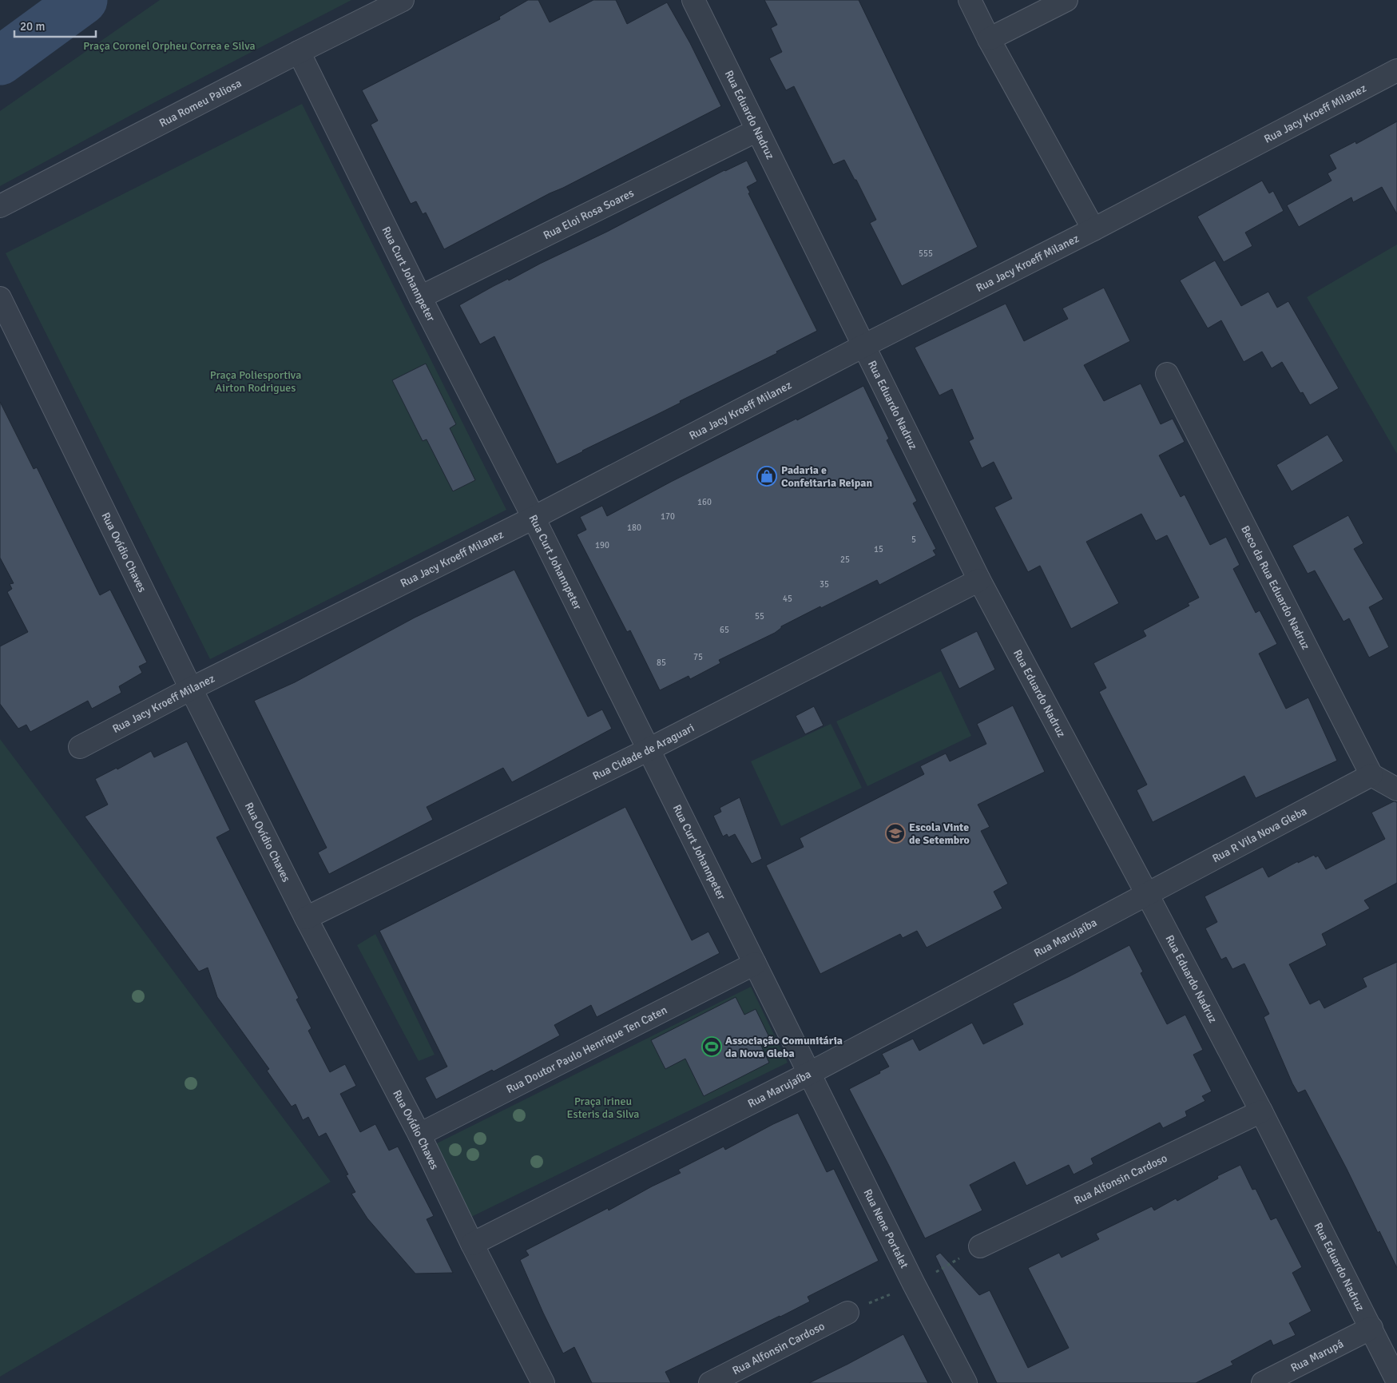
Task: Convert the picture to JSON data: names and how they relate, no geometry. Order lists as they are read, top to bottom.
{
  "streets": {
    "street": [
      "Rua Romeu Paliosa",
      "Rua Jacy Kroeff Milanez",
      "Rua Eduardo Nadruz",
      "Rua Eloi Rosa Soares",
      "Rua Curt Johannpeter",
      "Rua Ovídio Chaves",
      "Beco da Rua Eduardo Nadruz",
      "Rua Cidade de Araguari",
      "Rua R Vila Nova Gleba",
      "Rua Marujaíba",
      "Rua Doutor Paulo Henrique Ten Caten",
      "Rua Alfonsin Cardoso",
      "Rua Nene Portalet",
      "Rua Marupá"
    ]
  },
  "crossings": [
    ["Rua Romeu Paliosa", "Rua Curt Johannpeter"],
    ["Rua Jacy Kroeff Milanez", "Rua Eduardo Nadruz"],
    ["Rua Jacy Kroeff Milanez", "Rua Curt Johannpeter"],
    ["Rua Jacy Kroeff Milanez", "Rua Ovídio Chaves"],
    ["Rua Eduardo Nadruz", "Rua Eloi Rosa Soares"],
    ["Rua Eduardo Nadruz", "Rua Cidade de Araguari"],
    ["Rua Eduardo Nadruz", "Rua R Vila Nova Gleba"],
    ["Rua Eduardo Nadruz", "Rua Marujaíba"],
    ["Rua Eduardo Nadruz", "Rua Alfonsin Cardoso"],
    ["Rua Eduardo Nadruz", "Rua Marupá"],
    ["Rua Eloi Rosa Soares", "Rua Curt Johannpeter"],
    ["Rua Curt Johannpeter", "Rua Cidade de Araguari"],
    ["Rua Curt Johannpeter", "Rua Marujaíba"],
    ["Rua Curt Johannpeter", "Rua Doutor Paulo Henrique Ten Caten"],
    ["Rua Curt Johannpeter", "Rua Nene Portalet"],
    ["Rua Ovídio Chaves", "Rua Cidade de Araguari"],
    ["Rua Ovídio Chaves", "Rua Marujaíba"],
    ["Rua Ovídio Chaves", "Rua Doutor Paulo Henrique Ten Caten"],
    ["Beco da Rua Eduardo Nadruz", "Rua R Vila Nova Gleba"],
    ["Rua R Vila Nova Gleba", "Rua Marujaíba"],
    ["Rua Marujaíba", "Rua Nene Portalet"]
  ],
  "parks": ["Praça Coronel Orpheu Correa e Silva", "Praça Poliesportiva Airton Rodrigues", "Praça Irineu Esteris da Silva"],
  "places": {
    "shop": ["Padaria e Confeitaria Reipan"],
    "school or university": ["Escola Vinte de Setembro"],
    "sports": ["Associação Comunitária da Nova Gleba"]
  },
  "house_numbers": [
    "555",
    "160",
    "170",
    "180",
    "5",
    "190",
    "15",
    "25",
    "35",
    "45",
    "55",
    "65",
    "75",
    "85"
  ],
  "scale_bar": "20 m"
}
